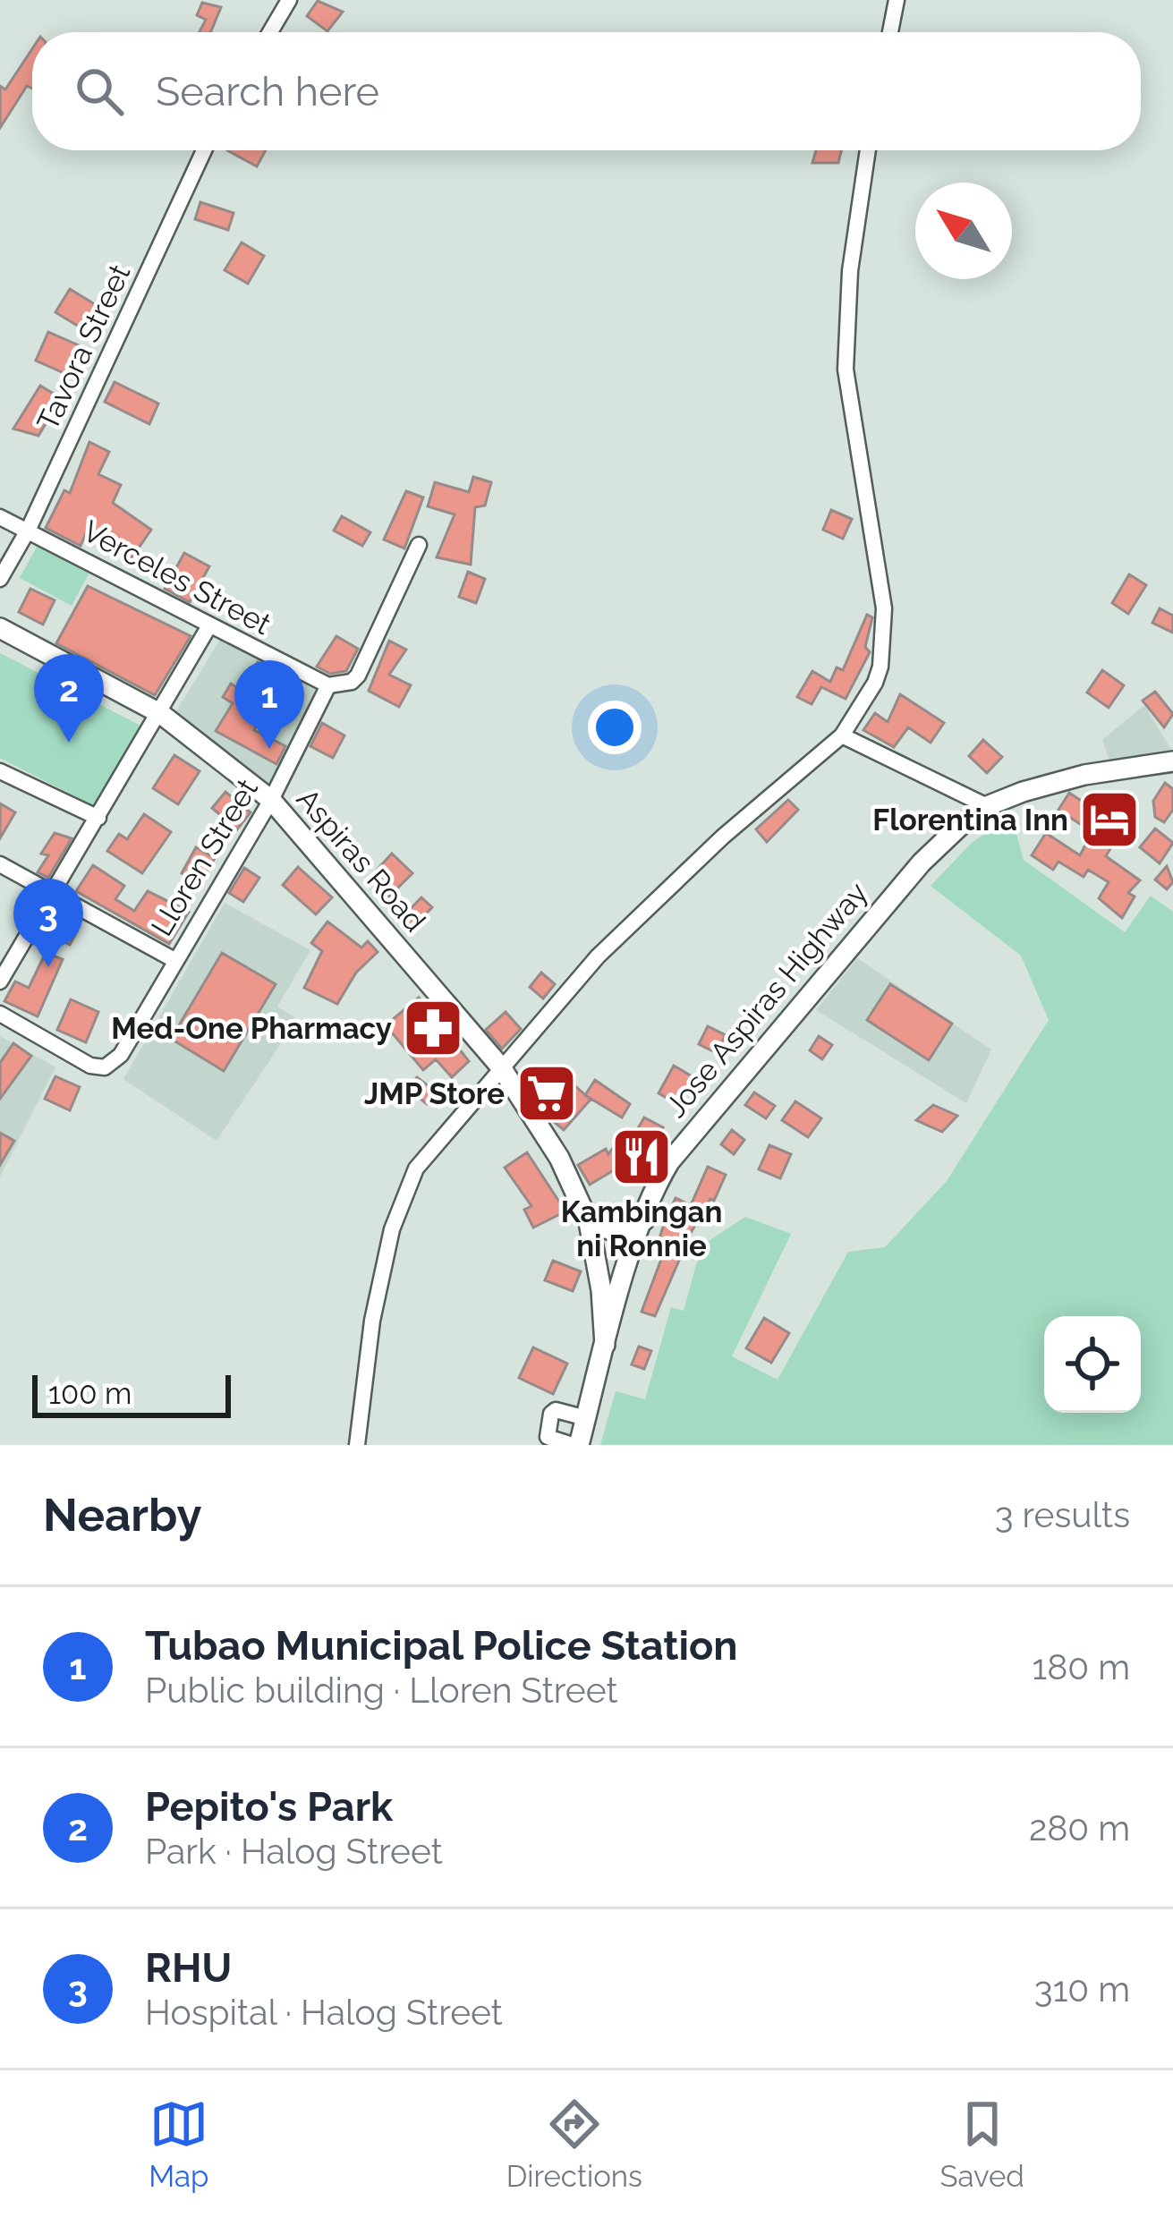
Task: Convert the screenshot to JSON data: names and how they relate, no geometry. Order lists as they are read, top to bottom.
{
  "streets": {
    "main road": ["Aspiras Road", "Jose Aspiras Highway"],
    "street": ["Tavora Street", "Verceles Street", "Lloren Street"]
  },
  "crossings": [
    ["Tavora Street", "Verceles Street"],
    ["Verceles Street", "Lloren Street"],
    ["Lloren Street", "Aspiras Road"],
    ["Aspiras Road", "Jose Aspiras Highway"]
  ],
  "places": {
    "hotel": ["Florentina Inn"],
    "pharmacy": ["Med-One Pharmacy"],
    "supermarket": ["JMP Store"],
    "restaurant": ["Kambingan ni Ronnie"]
  },
  "scale_bar": "100 m",
  "north": "top left",
  "page": {
    "search": "Search here",
    "pins": ["2", "1", "3"],
    "scale": "100 m",
    "heading": ["Nearby", "3 results"],
    "list": [
      {
        "mark": "1",
        "name": "Tubao Municipal Police Station",
        "note": "Public building · Lloren Street",
        "value": "180 m"
      },
      {
        "mark": "2",
        "name": "Pepito's Park",
        "note": "Park · Halog Street",
        "value": "280 m"
      },
      {
        "mark": "3",
        "name": "RHU",
        "note": "Hospital · Halog Street",
        "value": "310 m"
      }
    ],
    "nav": ["Map", "Directions", "Saved"]
  }
}
